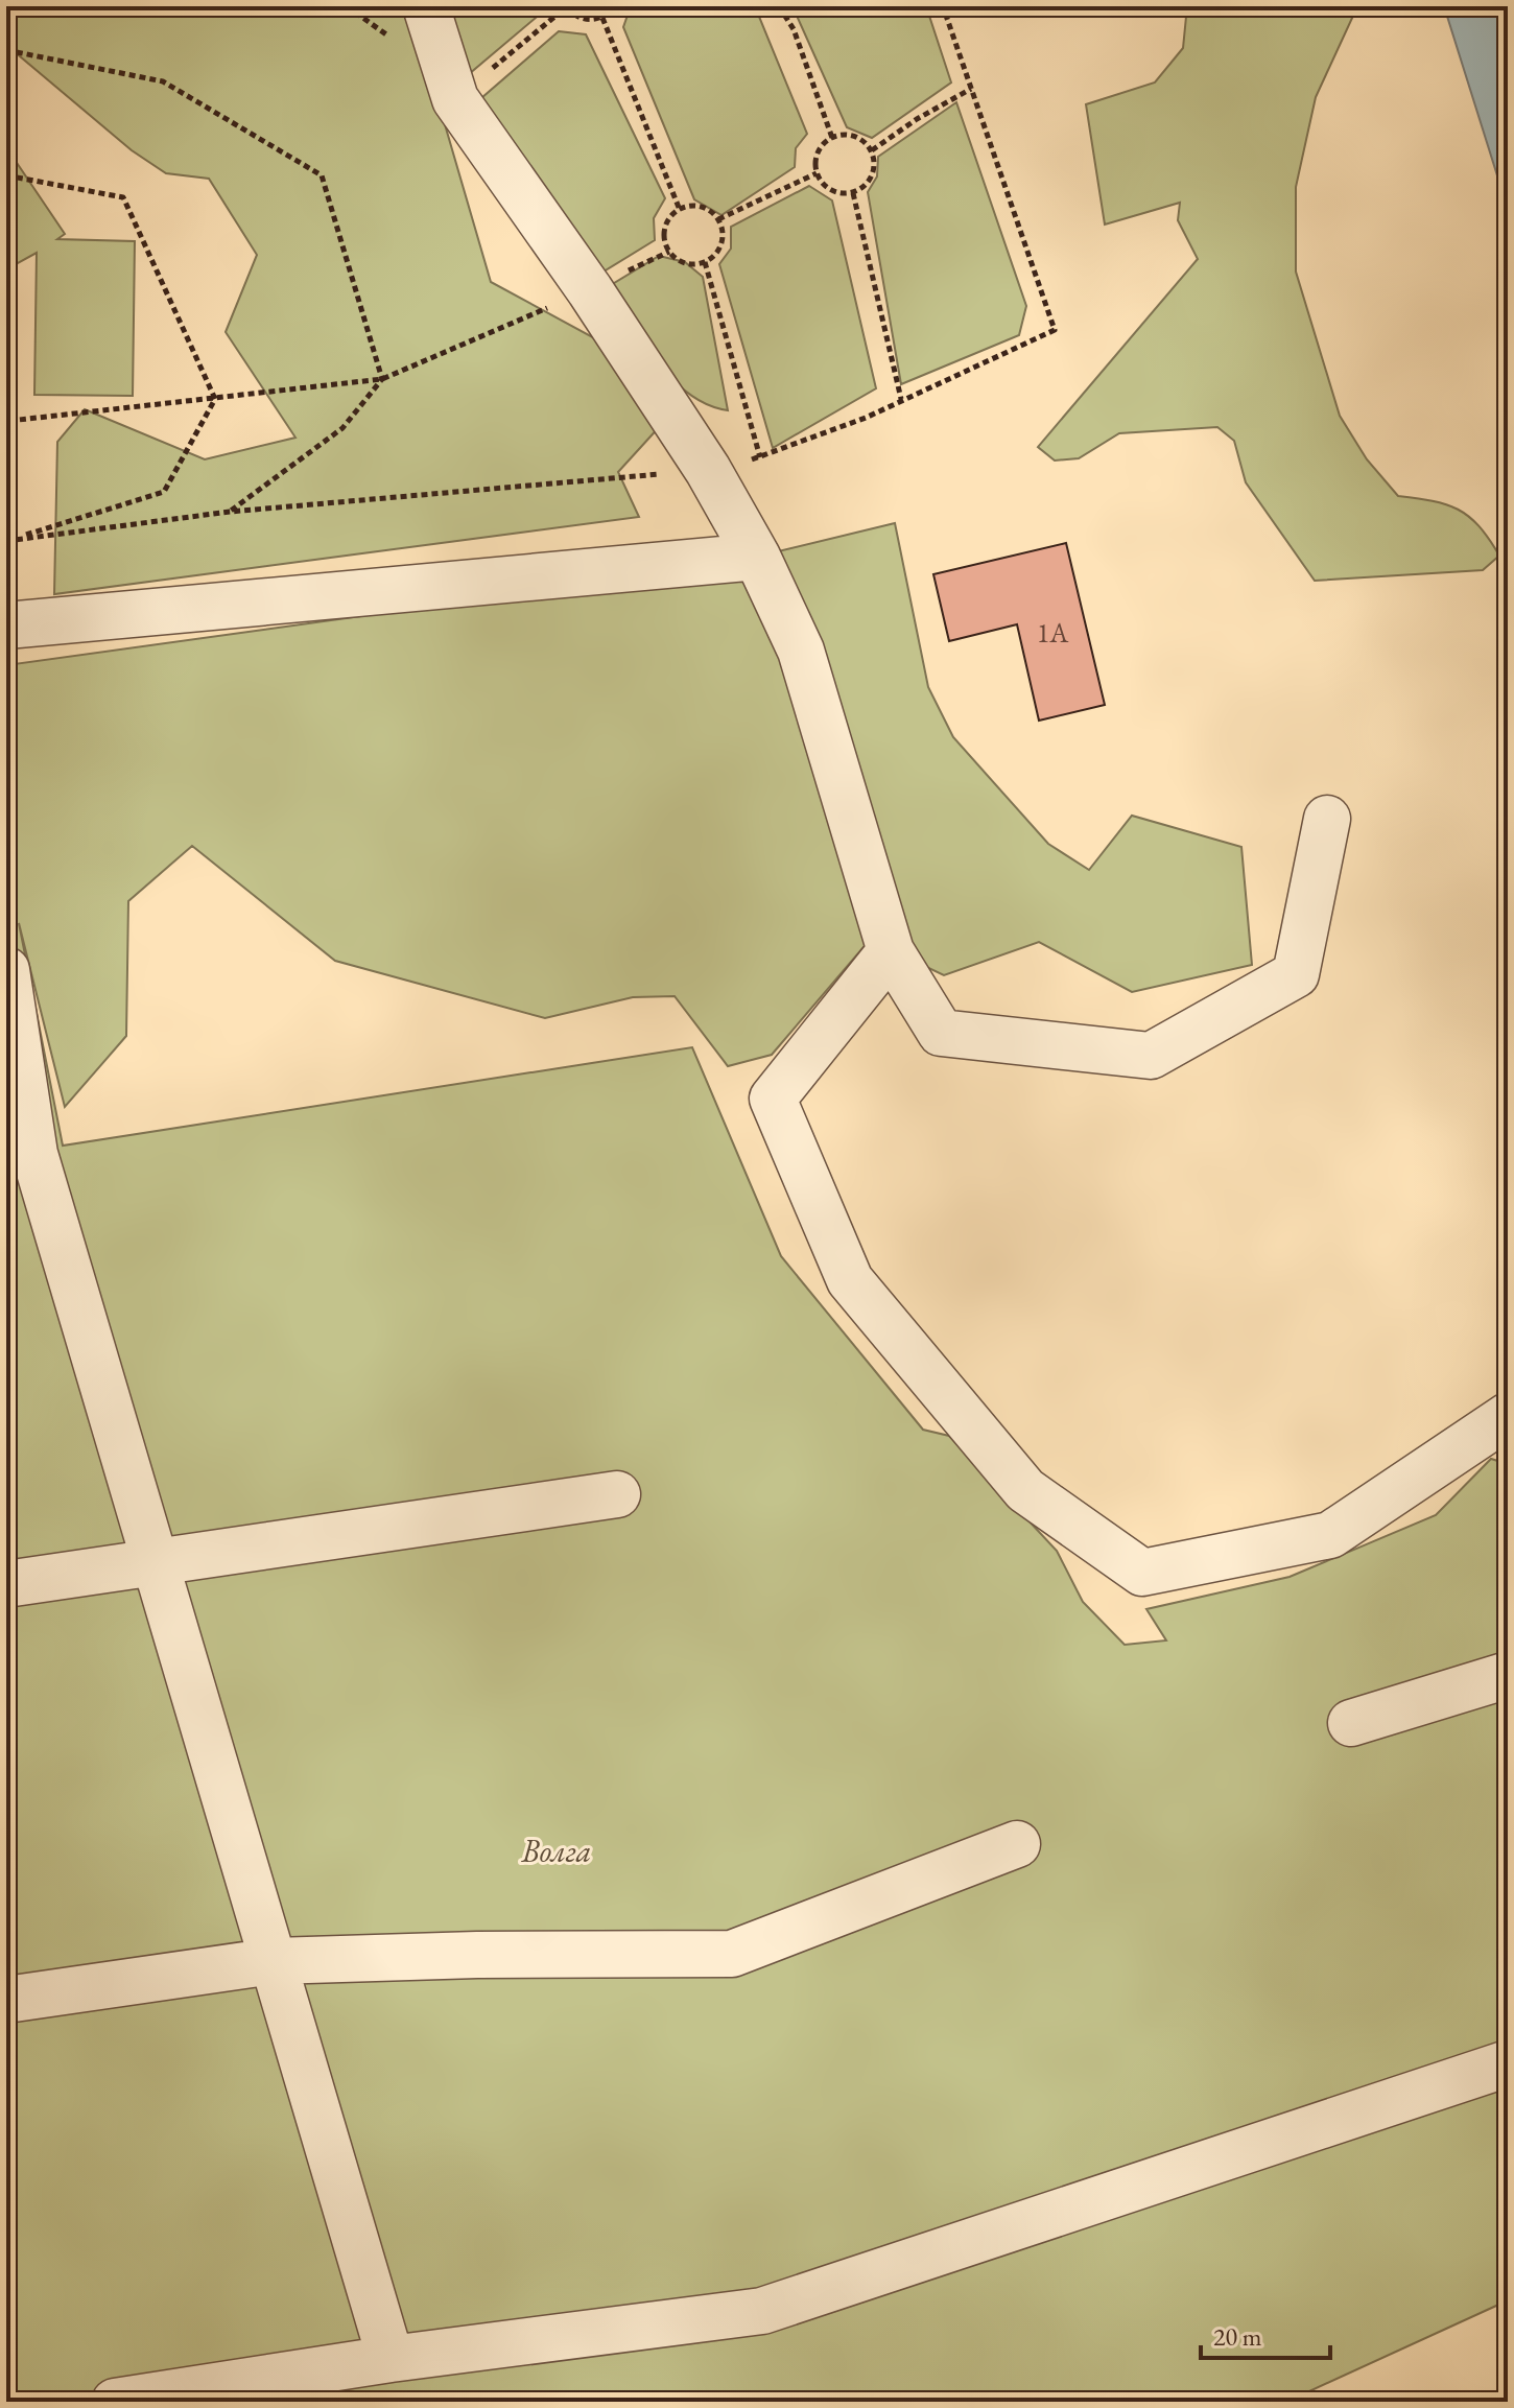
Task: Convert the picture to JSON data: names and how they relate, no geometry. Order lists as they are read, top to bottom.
{
  "parks": ["Волга"],
  "house_numbers": ["1А"],
  "scale_bar": "20 m"
}
